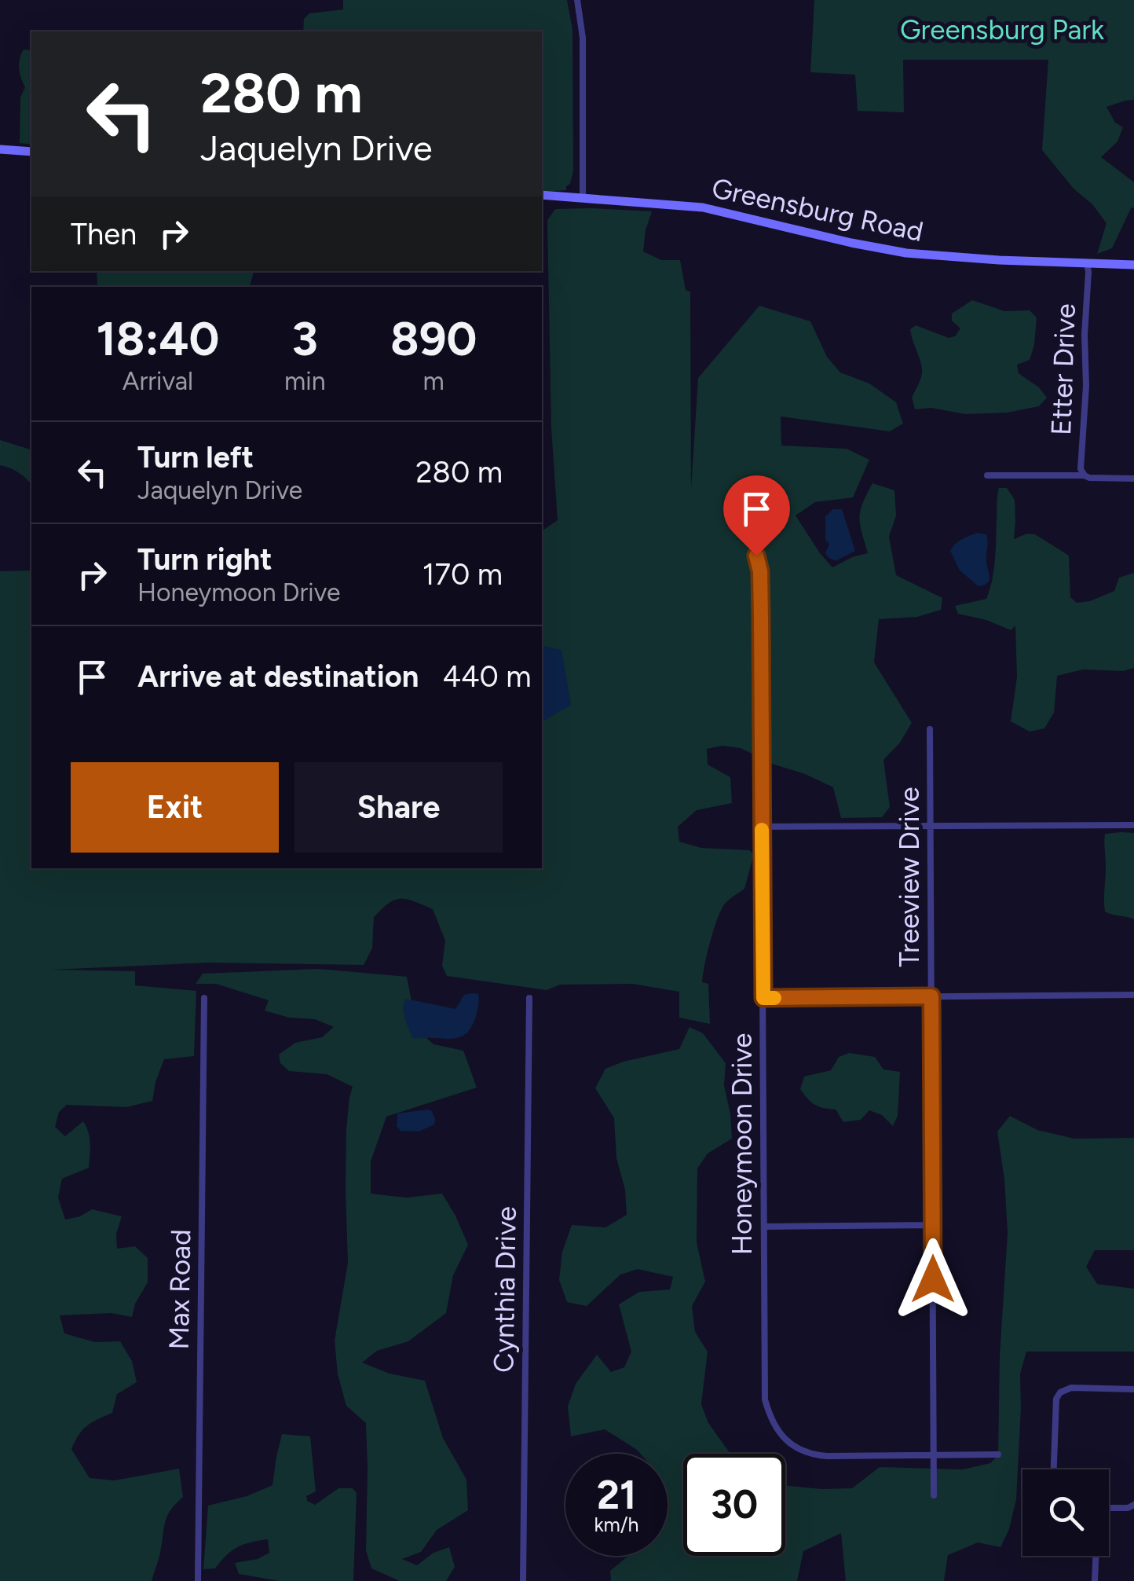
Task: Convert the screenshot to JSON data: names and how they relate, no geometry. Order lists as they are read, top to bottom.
{
  "streets": {
    "main road": ["Greensburg Road"],
    "street": [
      "Etter Drive",
      "Treeview Drive",
      "Honeymoon Drive",
      "Max Road",
      "Cynthia Drive"
    ]
  },
  "crossings": [
    ["Greensburg Road", "Etter Drive"],
    ["Treeview Drive", "Honeymoon Drive"]
  ],
  "parks": ["Greensburg Park"],
  "page": {
    "turn": ["280 m", "Jaquelyn Drive"],
    "then": "Then",
    "eta": [
      "18:40",
      "Arrival",
      "3",
      "min",
      "890",
      "m"
    ],
    "list": [
      {
        "name": "Turn left",
        "note": "Jaquelyn Drive",
        "value": "280 m"
      },
      {
        "name": "Turn right",
        "note": "Honeymoon Drive",
        "value": "170 m"
      },
      {
        "name": "Arrive at destination",
        "value": "440 m"
      }
    ],
    "buttons": ["Exit", "Share"],
    "speed": "21 km/h",
    "limit": "30"
  }
}
